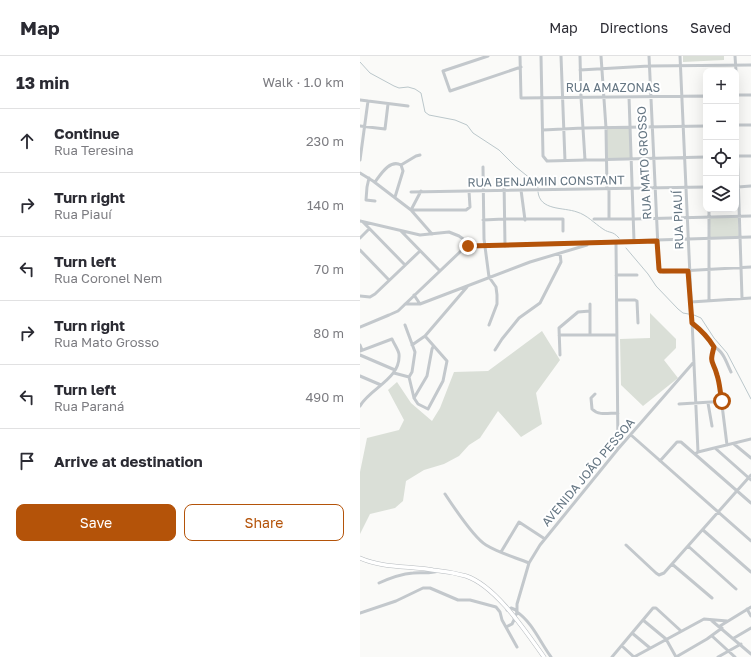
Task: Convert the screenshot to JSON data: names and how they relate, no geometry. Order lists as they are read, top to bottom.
{
  "streets": {
    "street": [
      "RUA AMAZONAS",
      "RUA MATO GROSSO",
      "RUA BENJAMIN CONSTANT",
      "RUA PIAUÍ",
      "AVENIDA JOÃO PESSOA"
    ]
  },
  "crossings": [
    ["RUA AMAZONAS", "RUA MATO GROSSO"],
    ["RUA AMAZONAS", "RUA PIAUÍ"],
    ["RUA MATO GROSSO", "RUA BENJAMIN CONSTANT"],
    ["RUA MATO GROSSO", "RUA PIAUÍ"],
    ["RUA BENJAMIN CONSTANT", "RUA PIAUÍ"],
    ["RUA PIAUÍ", "AVENIDA JOÃO PESSOA"]
  ],
  "page": {
    "header": "Map",
    "nav": ["Map", "Directions", "Saved"],
    "heading": ["13 min", "Walk · 1.0 km"],
    "map_buttons": ["+", "−"],
    "list": [
      ["Continue", "Rua Teresina", "230 m"],
      ["Turn right", "Rua Piauí", "140 m"],
      ["Turn left", "Rua Coronel Nem", "70 m"],
      ["Turn right", "Rua Mato Grosso", "80 m"],
      ["Turn left", "Rua Paraná", "490 m"],
      "Arrive at destination"
    ],
    "buttons": ["Save", "Share"]
  }
}
